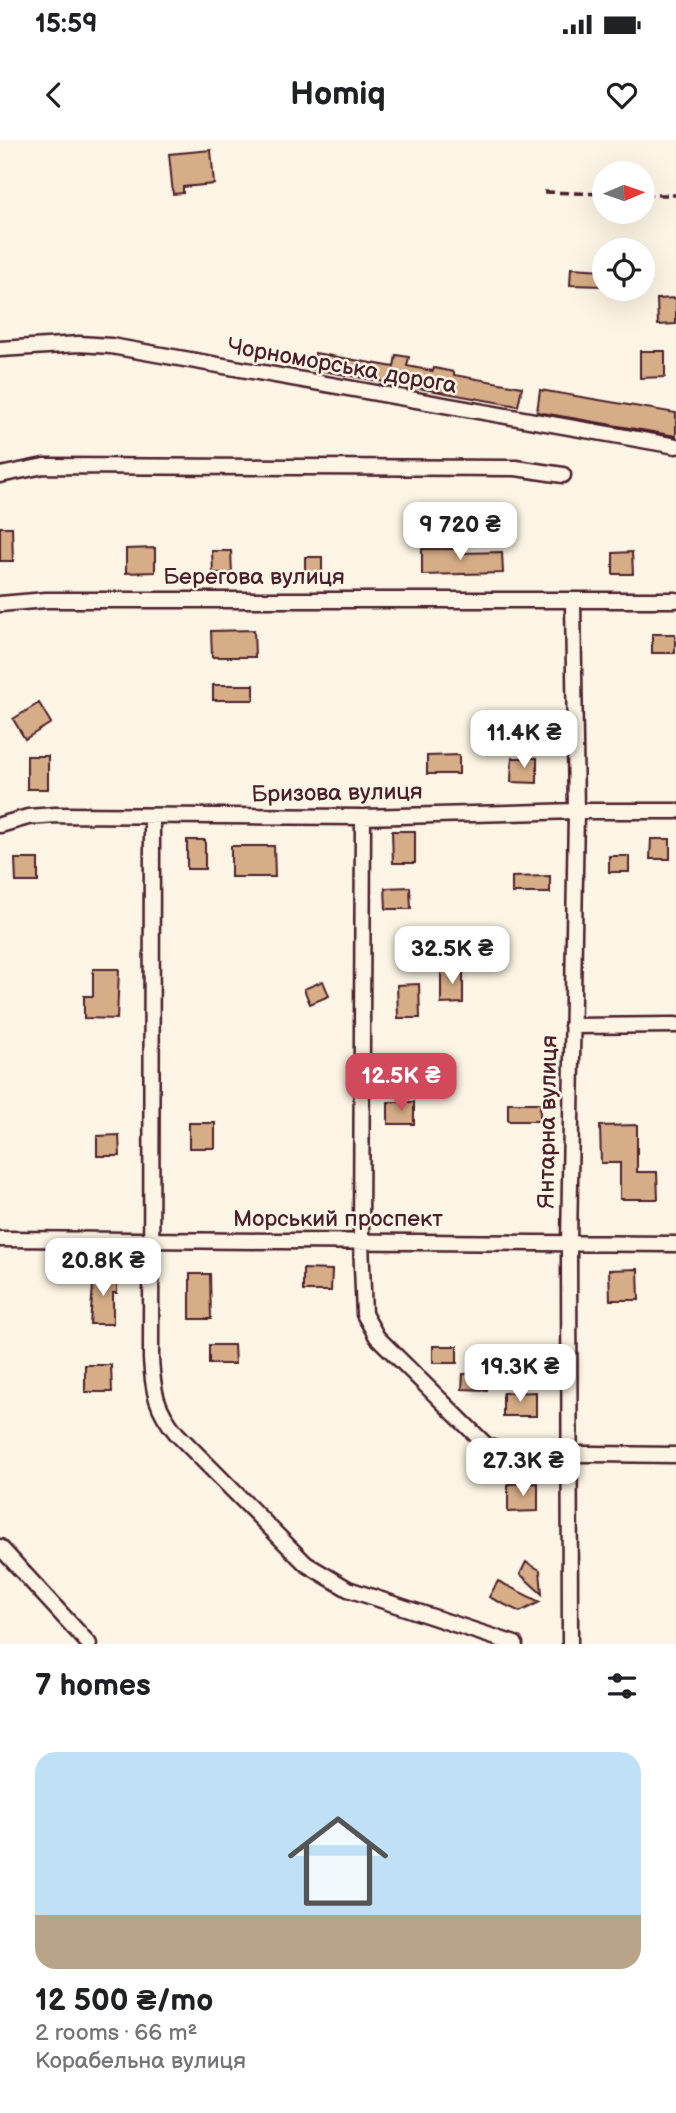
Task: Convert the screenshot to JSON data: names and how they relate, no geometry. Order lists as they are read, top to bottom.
{
  "streets": {
    "street": [
      "Чорноморська дорога",
      "Берегова вулиця",
      "Бризова вулиця",
      "Янтарна вулиця",
      "Морський проспект"
    ]
  },
  "crossings": [
    ["Берегова вулиця", "Янтарна вулиця"],
    ["Бризова вулиця", "Янтарна вулиця"],
    ["Янтарна вулиця", "Морський проспект"]
  ],
  "north": "right",
  "page": {
    "status": "15:59",
    "header": "Homiq",
    "price": [
      "9 720 ₴",
      "11.4K ₴",
      "32.5K ₴",
      "12.5K ₴",
      "20.8K ₴",
      "19.3K ₴",
      "27.3K ₴"
    ],
    "heading": "7 homes",
    "list": [
      {
        "name": "12 500 ₴/mo",
        "note": "2 rooms · 66 m² · Корабельна вулиця"
      }
    ]
  }
}
